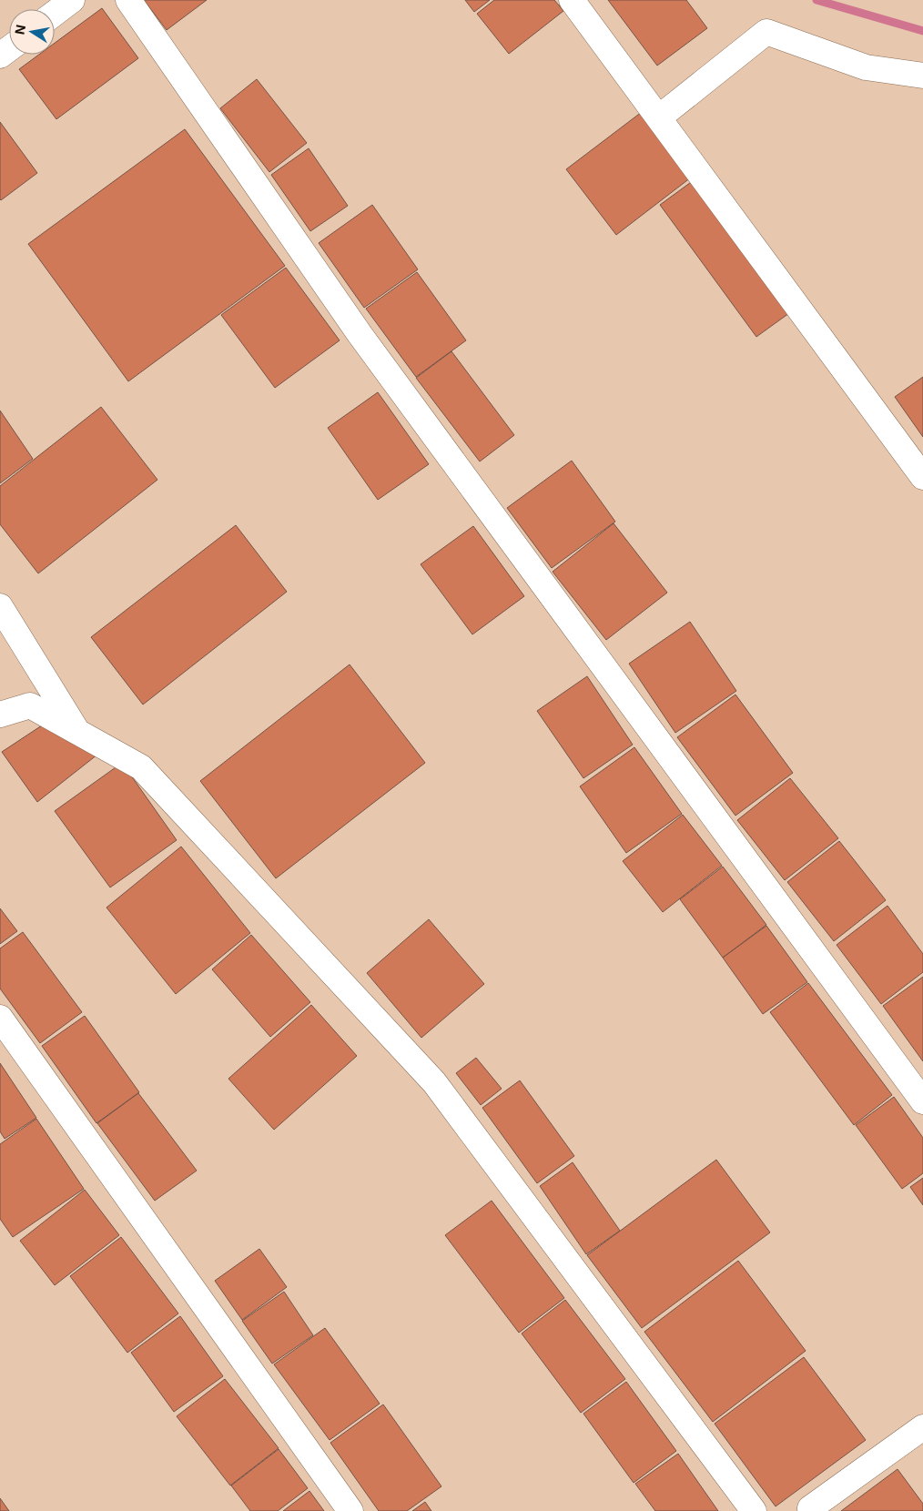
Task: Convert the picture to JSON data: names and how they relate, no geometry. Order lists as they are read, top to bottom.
{
  "north": "left"
}
